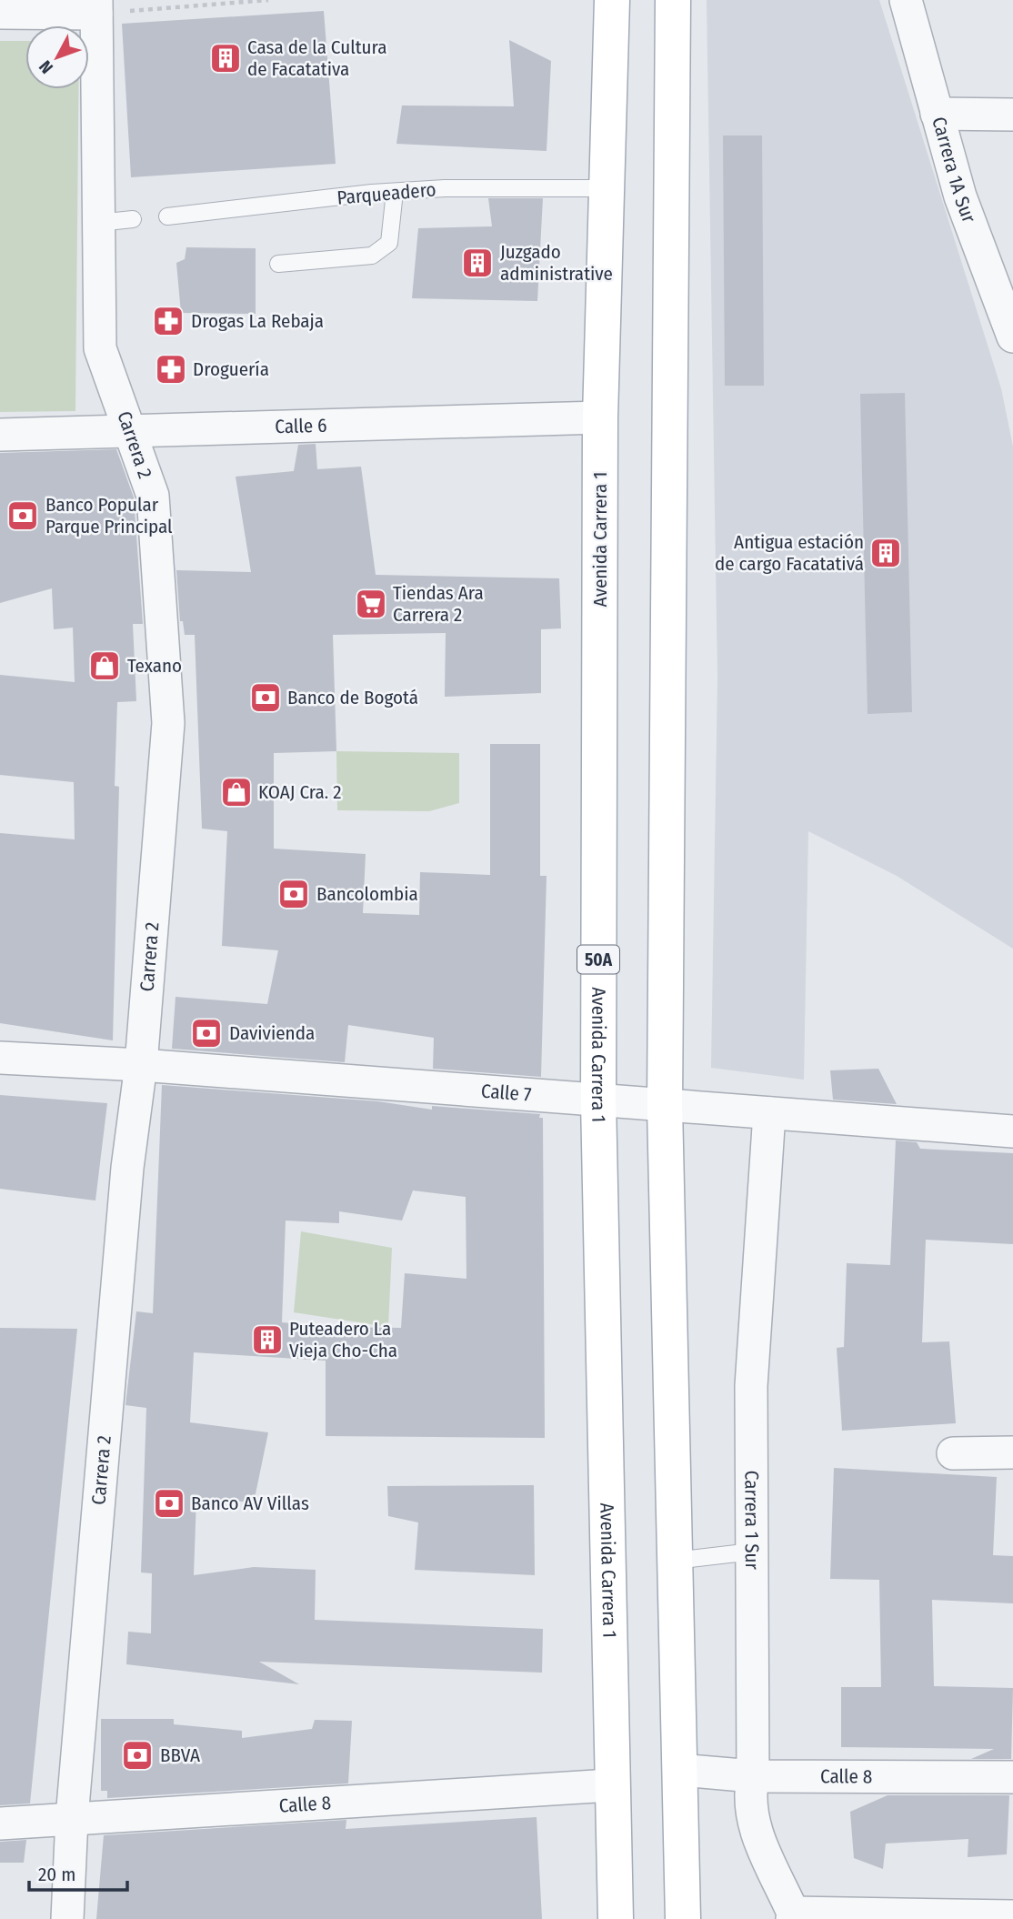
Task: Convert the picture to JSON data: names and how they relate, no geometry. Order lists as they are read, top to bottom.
{
  "streets": {
    "main road": ["Avenida Carrera 1", "50A"],
    "street": [
      "Carrera 1A Sur",
      "Calle 6",
      "Carrera 2",
      "Calle 7",
      "Carrera 1 Sur",
      "Calle 8"
    ],
    "lane": ["Parqueadero"]
  },
  "crossings": [
    ["Parqueadero", "Avenida Carrera 1"],
    ["Calle 6", "Carrera 2"],
    ["Calle 6", "Avenida Carrera 1"],
    ["Carrera 2", "Calle 7"],
    ["Carrera 2", "Calle 8"],
    ["Avenida Carrera 1", "Calle 7"],
    ["Avenida Carrera 1", "Calle 8"],
    ["Calle 7", "Carrera 1 Sur"],
    ["Carrera 1 Sur", "Calle 8"]
  ],
  "places": {
    "building": [
      "Casa de la Cultura de Facatativa",
      "Juzgado administrative",
      "Antigua estación de cargo Facatativá",
      "Puteadero La Vieja Cho-Cha"
    ],
    "pharmacy": ["Drogas La Rebaja", "Droguería"],
    "bank": [
      "Banco Popular Parque Principal",
      "Banco de Bogotá",
      "Bancolombia",
      "Davivienda",
      "Banco AV Villas",
      "BBVA"
    ],
    "supermarket": ["Tiendas Ara Carrera 2"],
    "shop": ["Texano", "KOAJ Cra. 2"]
  },
  "scale_bar": "20 m",
  "north": "bottom left"
}
